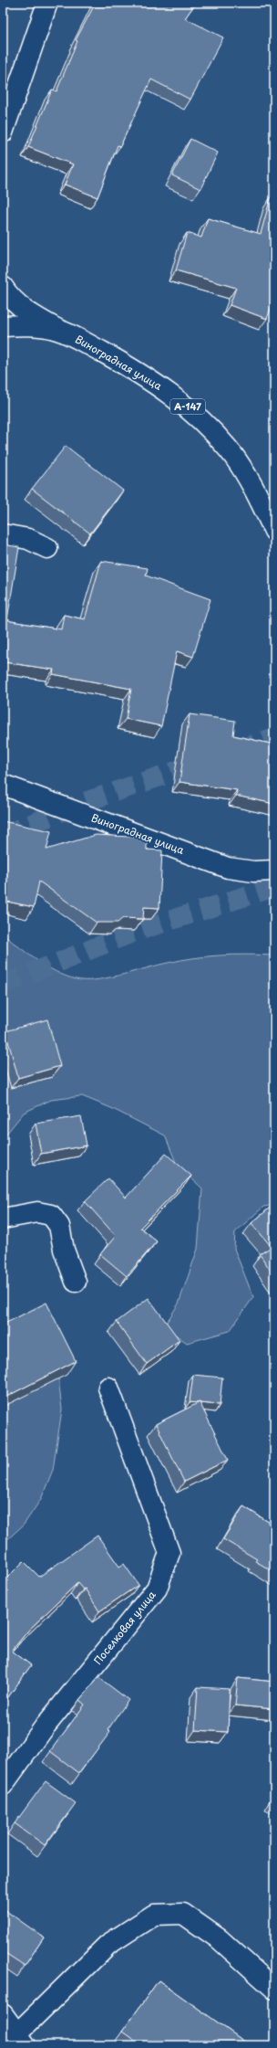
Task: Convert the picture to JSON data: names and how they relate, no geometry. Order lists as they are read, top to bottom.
{
  "streets": {
    "street": ["Виноградная улица", "А-147", "Поселковая улица"]
  },
  "crossings": [
    ["Виноградная улица", "А-147"]
  ]
}
